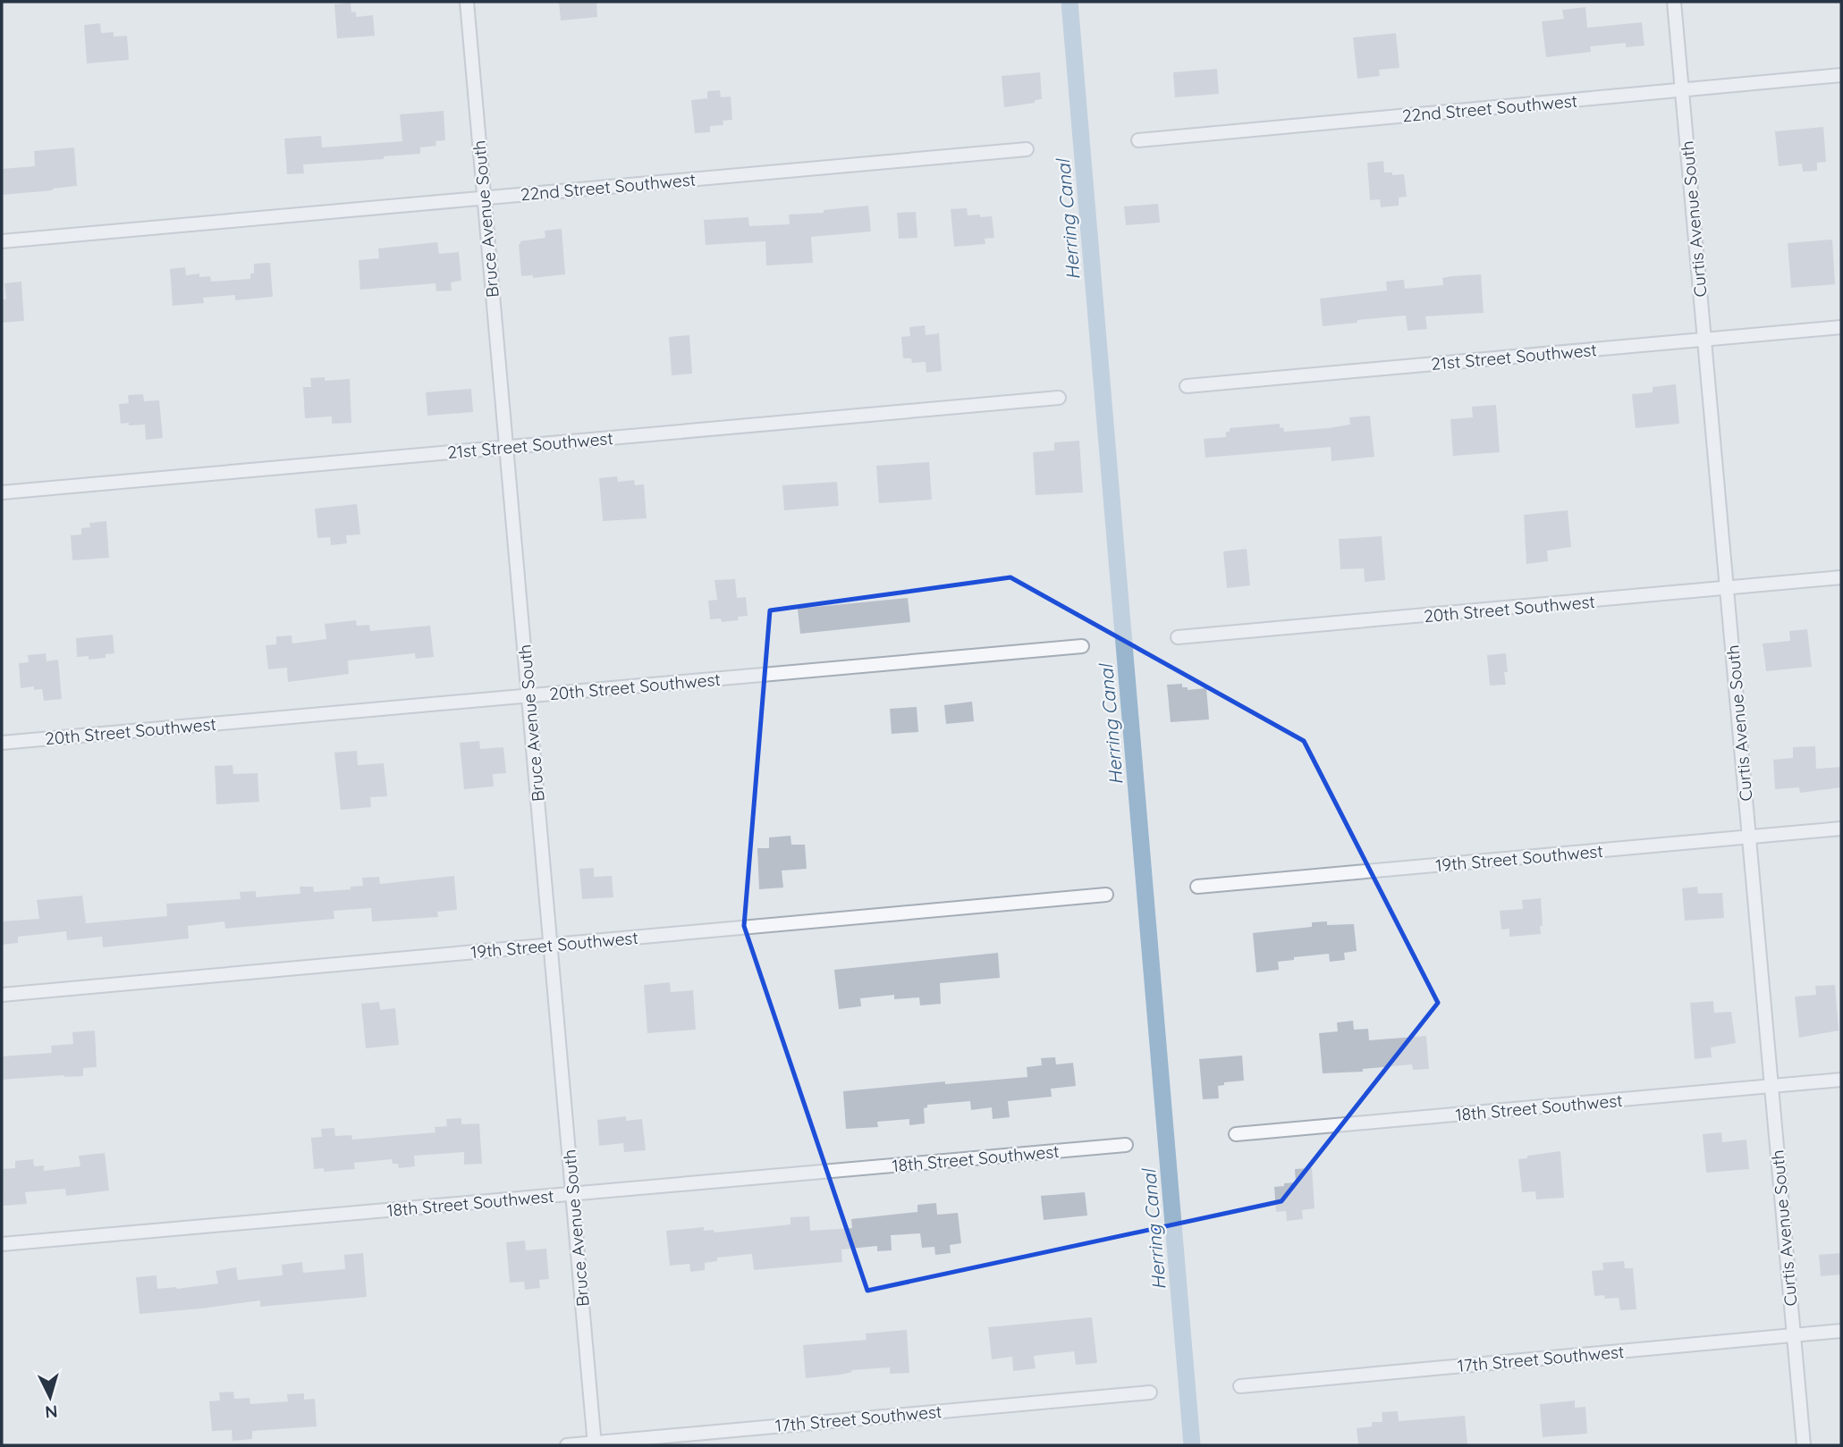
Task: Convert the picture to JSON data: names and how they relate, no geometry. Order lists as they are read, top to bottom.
{
  "streets": {
    "street": [
      "22nd Street Southwest",
      "Bruce Avenue South",
      "Curtis Avenue South",
      "21st Street Southwest",
      "20th Street Southwest",
      "19th Street Southwest",
      "18th Street Southwest",
      "17th Street Southwest"
    ]
  },
  "crossings": [
    ["22nd Street Southwest", "Bruce Avenue South"],
    ["22nd Street Southwest", "Curtis Avenue South"],
    ["Bruce Avenue South", "21st Street Southwest"],
    ["Bruce Avenue South", "20th Street Southwest"],
    ["Bruce Avenue South", "19th Street Southwest"],
    ["Bruce Avenue South", "18th Street Southwest"],
    ["Bruce Avenue South", "17th Street Southwest"],
    ["Curtis Avenue South", "21st Street Southwest"],
    ["Curtis Avenue South", "20th Street Southwest"],
    ["Curtis Avenue South", "19th Street Southwest"],
    ["Curtis Avenue South", "18th Street Southwest"],
    ["Curtis Avenue South", "17th Street Southwest"]
  ],
  "water": ["Herring Canal"],
  "north": "bottom"
}
